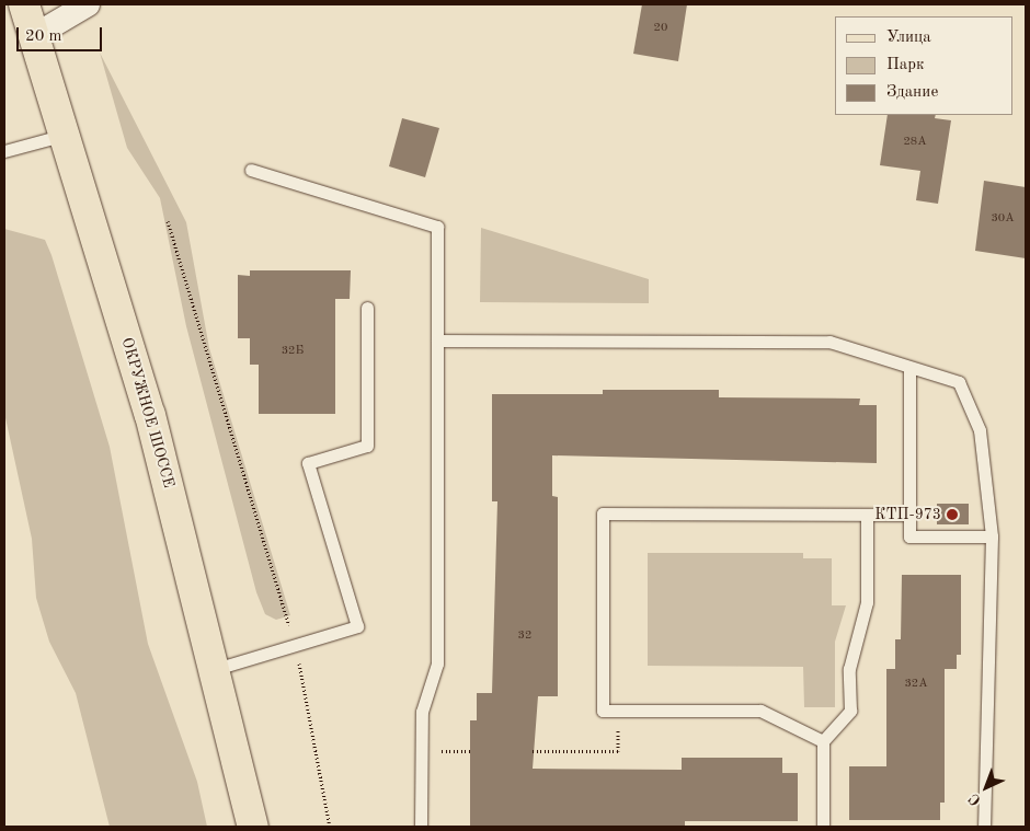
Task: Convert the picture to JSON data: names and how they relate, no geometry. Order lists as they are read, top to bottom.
{
  "streets": {
    "main road": ["ОКРУЖНОЕ ШОССЕ"]
  },
  "places": ["КТП-973"],
  "house_numbers": [
    "20",
    "28А",
    "30А",
    "32Б",
    "32",
    "32А"
  ],
  "legend": ["Улица", "Парк", "Здание"],
  "scale_bar": "20 m",
  "north": "bottom left"
}
